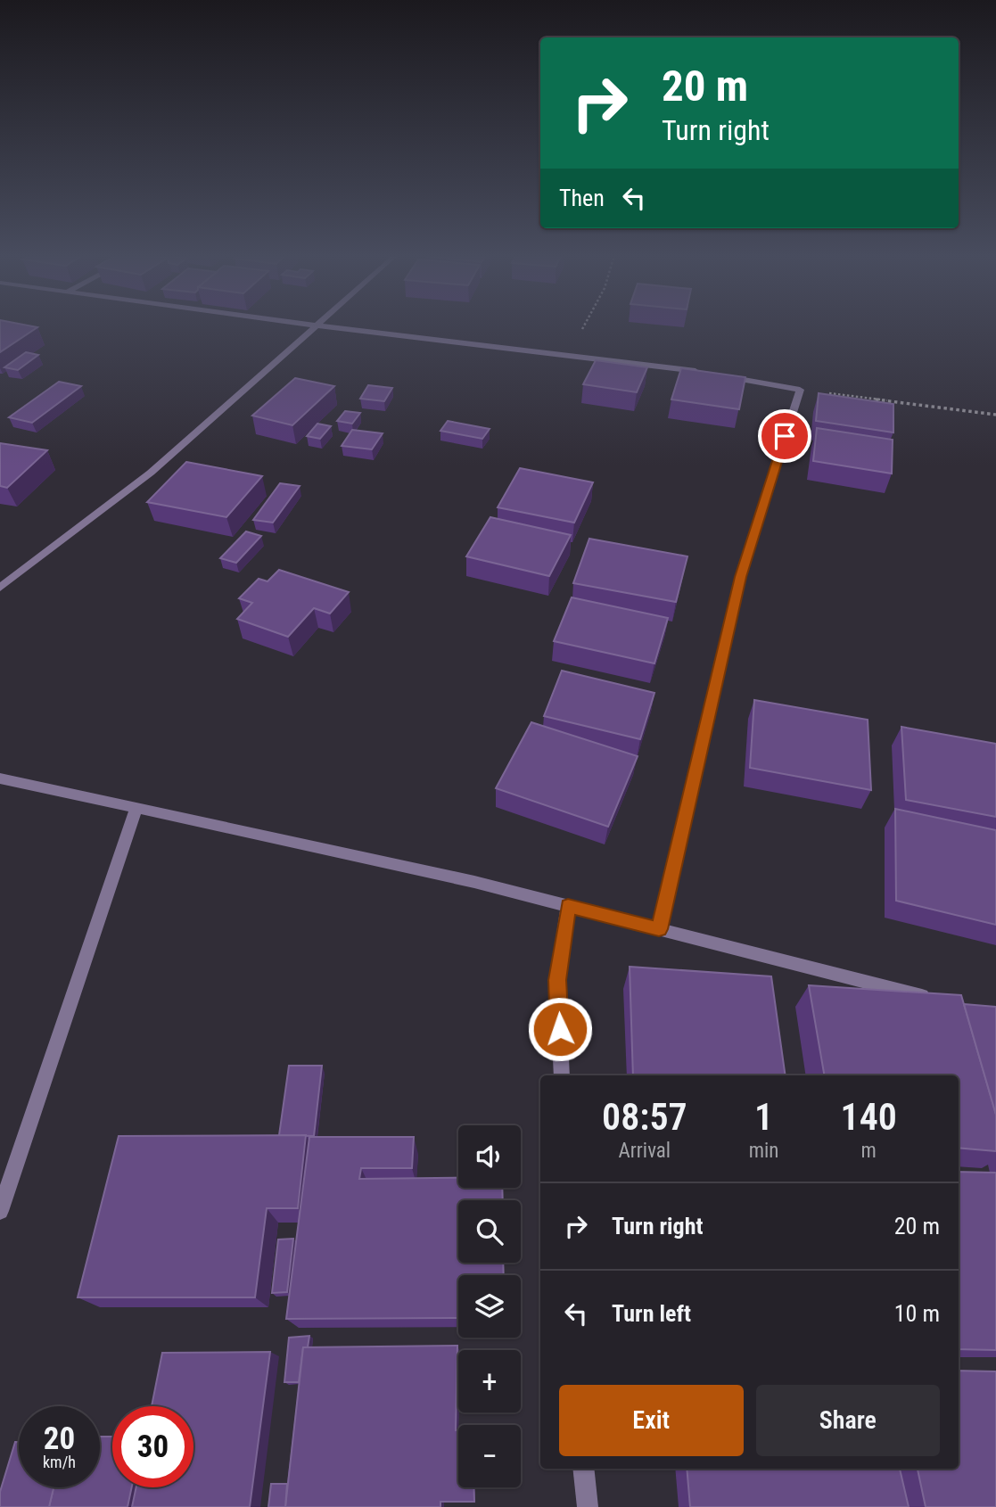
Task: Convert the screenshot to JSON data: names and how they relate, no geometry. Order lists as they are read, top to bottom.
{
  "page": {
    "turn": ["20 m", "Turn right"],
    "then": "Then",
    "eta": [
      "08:57",
      "Arrival",
      "1",
      "min",
      "140",
      "m"
    ],
    "map_buttons": ["+", "−"],
    "list": [
      {
        "name": "Turn right",
        "value": "20 m"
      },
      {
        "name": "Turn left",
        "value": "10 m"
      }
    ],
    "buttons": ["Exit", "Share"],
    "speed": "20 km/h",
    "limit": "30"
  }
}
